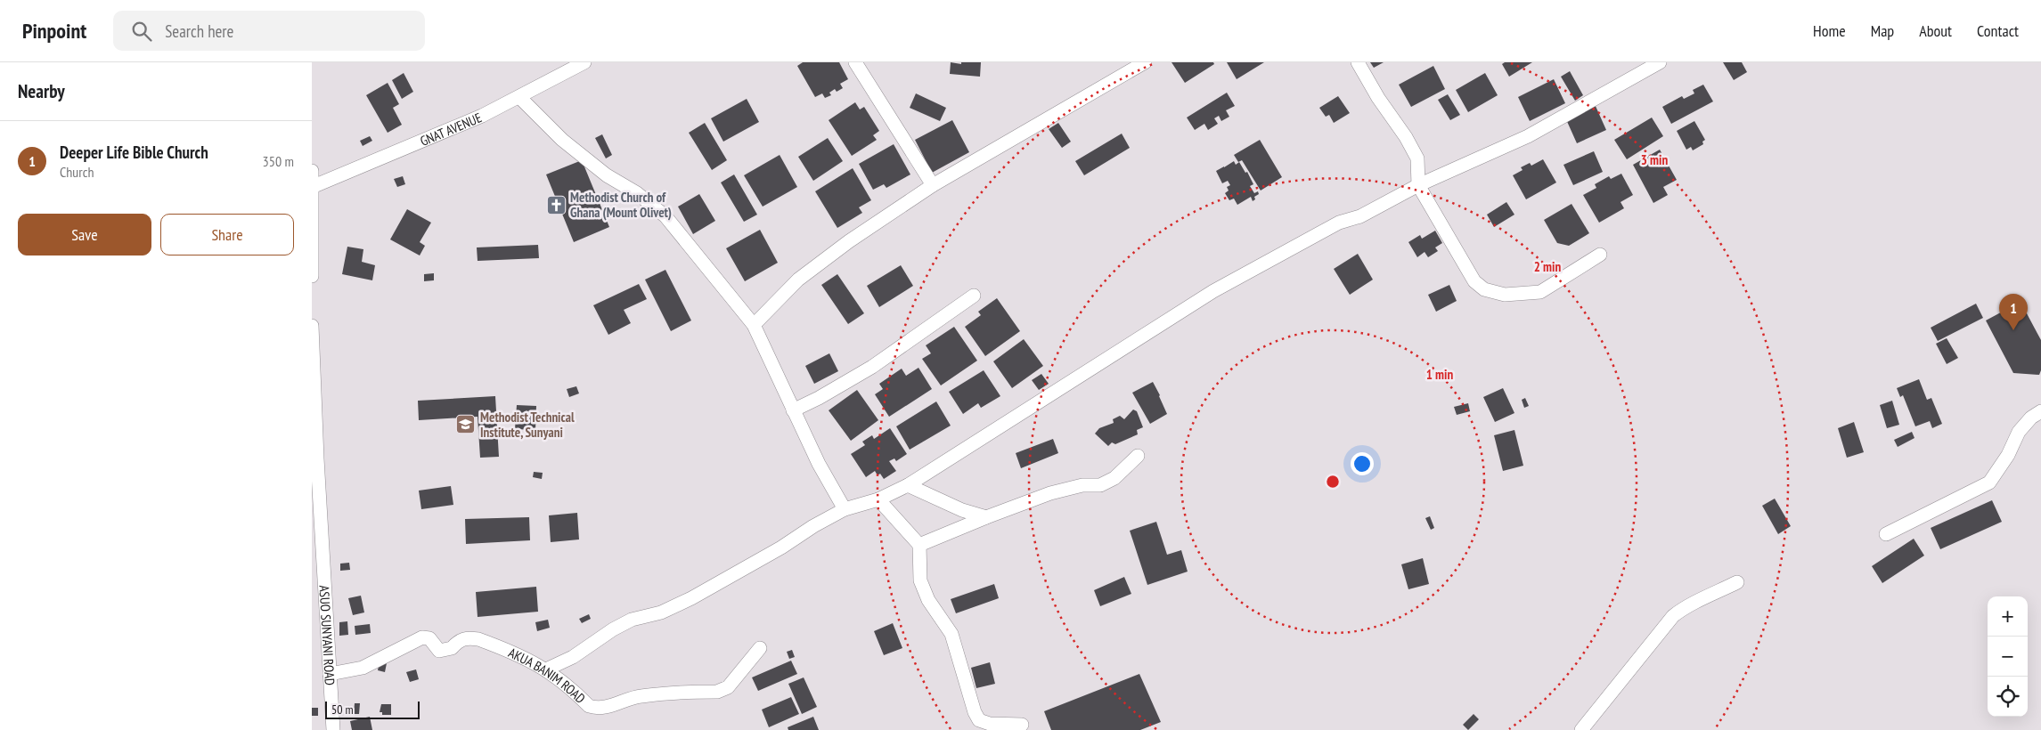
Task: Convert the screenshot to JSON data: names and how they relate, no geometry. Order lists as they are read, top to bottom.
{
  "streets": {
    "street": ["GNAT AVENUE", "ASUO SUNYANI ROAD", "AKUA BANIM ROAD"]
  },
  "crossings": [
    ["ASUO SUNYANI ROAD", "AKUA BANIM ROAD"]
  ],
  "places": {
    "church": ["Methodist Church of Ghana (Mount Olivet)"],
    "school or university": ["Methodist Technical Institute, Sunyani"]
  },
  "scale_bar": "50 m",
  "page": {
    "header": "Pinpoint",
    "search": "Search here",
    "nav": [
      "Home",
      "Map",
      "About",
      "Contact"
    ],
    "heading": "Nearby",
    "list": [
      {
        "mark": "1",
        "name": "Deeper Life Bible Church",
        "note": "Church",
        "value": "350 m"
      }
    ],
    "buttons": ["Save", "Share"],
    "pins": "1",
    "map_buttons": ["+", "−"],
    "scale": "50 m"
  },
  "rings": ["3 min", "2 min", "1 min"]
}
